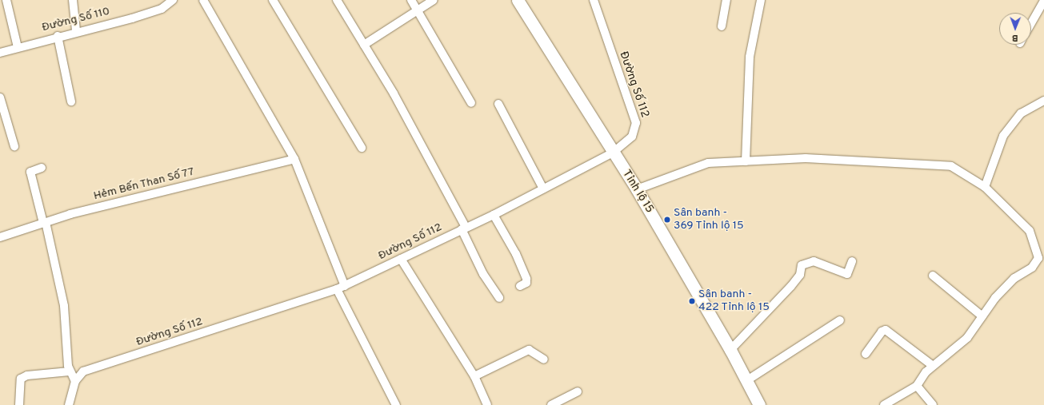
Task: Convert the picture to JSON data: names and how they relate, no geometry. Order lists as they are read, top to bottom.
{
  "streets": {
    "main road": ["Tỉnh lộ 15"],
    "street": ["Đường Số 110", "Đường Số 112", "Hẻm Bến Than Số 77"]
  },
  "crossings": [
    ["Đường Số 112", "Tỉnh lộ 15"]
  ],
  "places": ["Sân banh - 369 Tỉnh lộ 15", "Sân banh - 422 Tỉnh lộ 15"],
  "north": "bottom"
}
